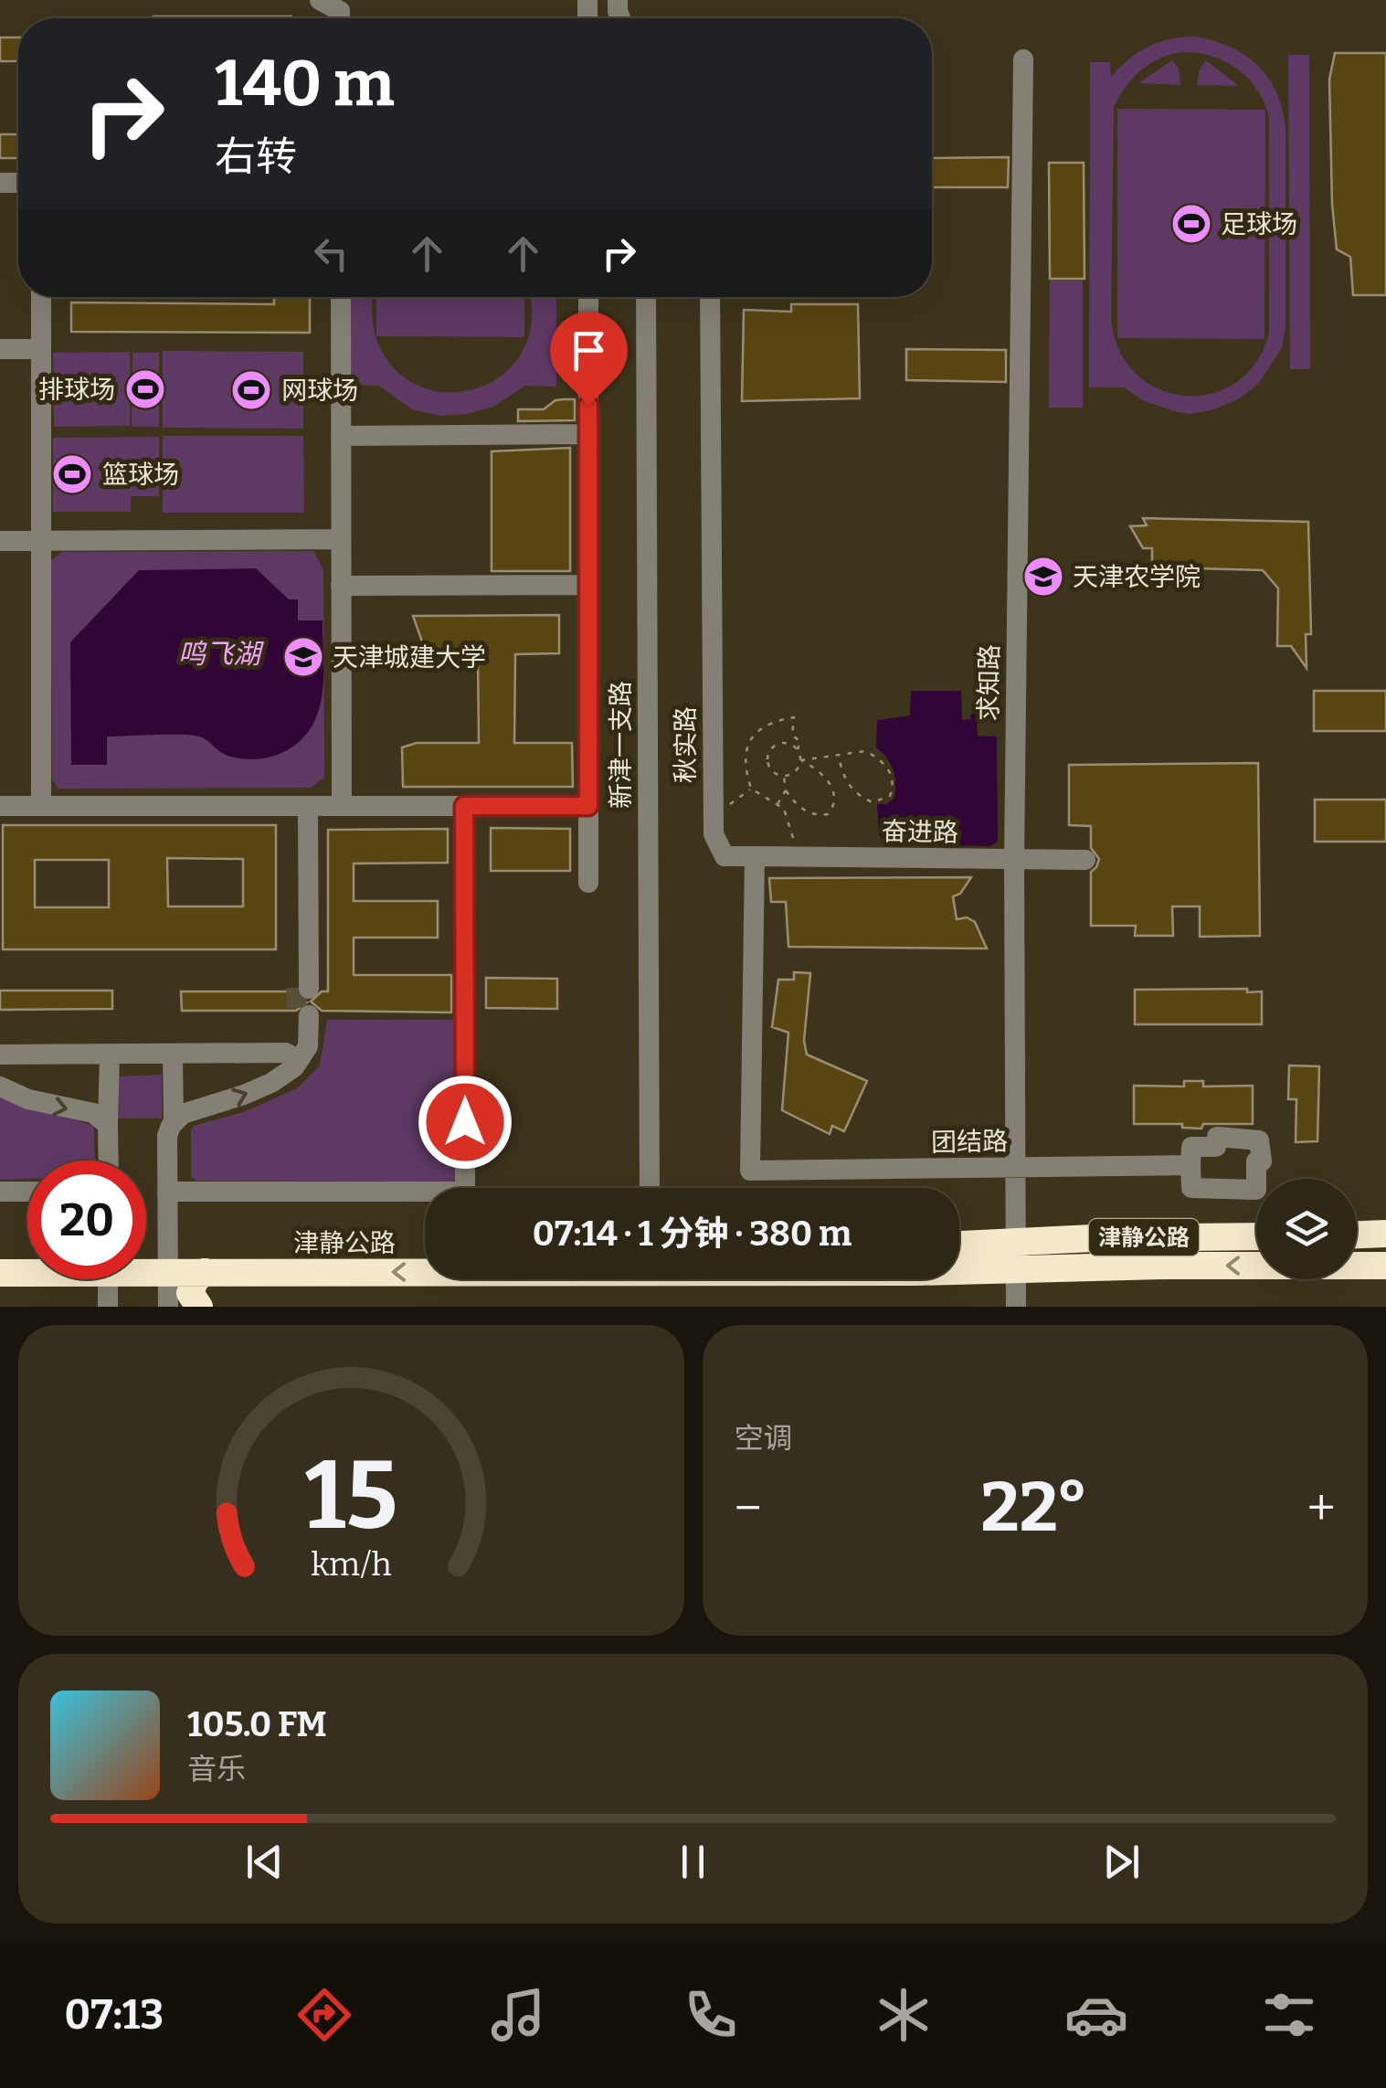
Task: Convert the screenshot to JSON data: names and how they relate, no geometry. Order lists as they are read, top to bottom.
{
  "streets": {
    "highway": ["津静公路"],
    "street": [
      "求知路",
      "新津一支路",
      "秋实路",
      "奋进路",
      "团结路"
    ]
  },
  "crossings": [
    ["求知路", "奋进路"],
    ["求知路", "团结路"],
    ["求知路", "津静公路"],
    ["秋实路", "奋进路"],
    ["秋实路", "团结路"],
    ["奋进路", "团结路"]
  ],
  "one_way": ["津静公路"],
  "water": ["鸣飞湖"],
  "places": {
    "sports": [
      "足球场",
      "排球场",
      "网球场",
      "篮球场"
    ],
    "school or university": ["天津农学院", "天津城建大学"]
  },
  "page": {
    "turn": ["140 m", "右转"],
    "limit": "20",
    "trip": "07:14 · 1 分钟 · 380 m",
    "tile": "空调",
    "heat": ["−", "22°", "+"],
    "song": ["105.0 FM", "音乐"],
    "tabs": "07:13",
    "gauge": ["15", "km/h"]
  }
}
